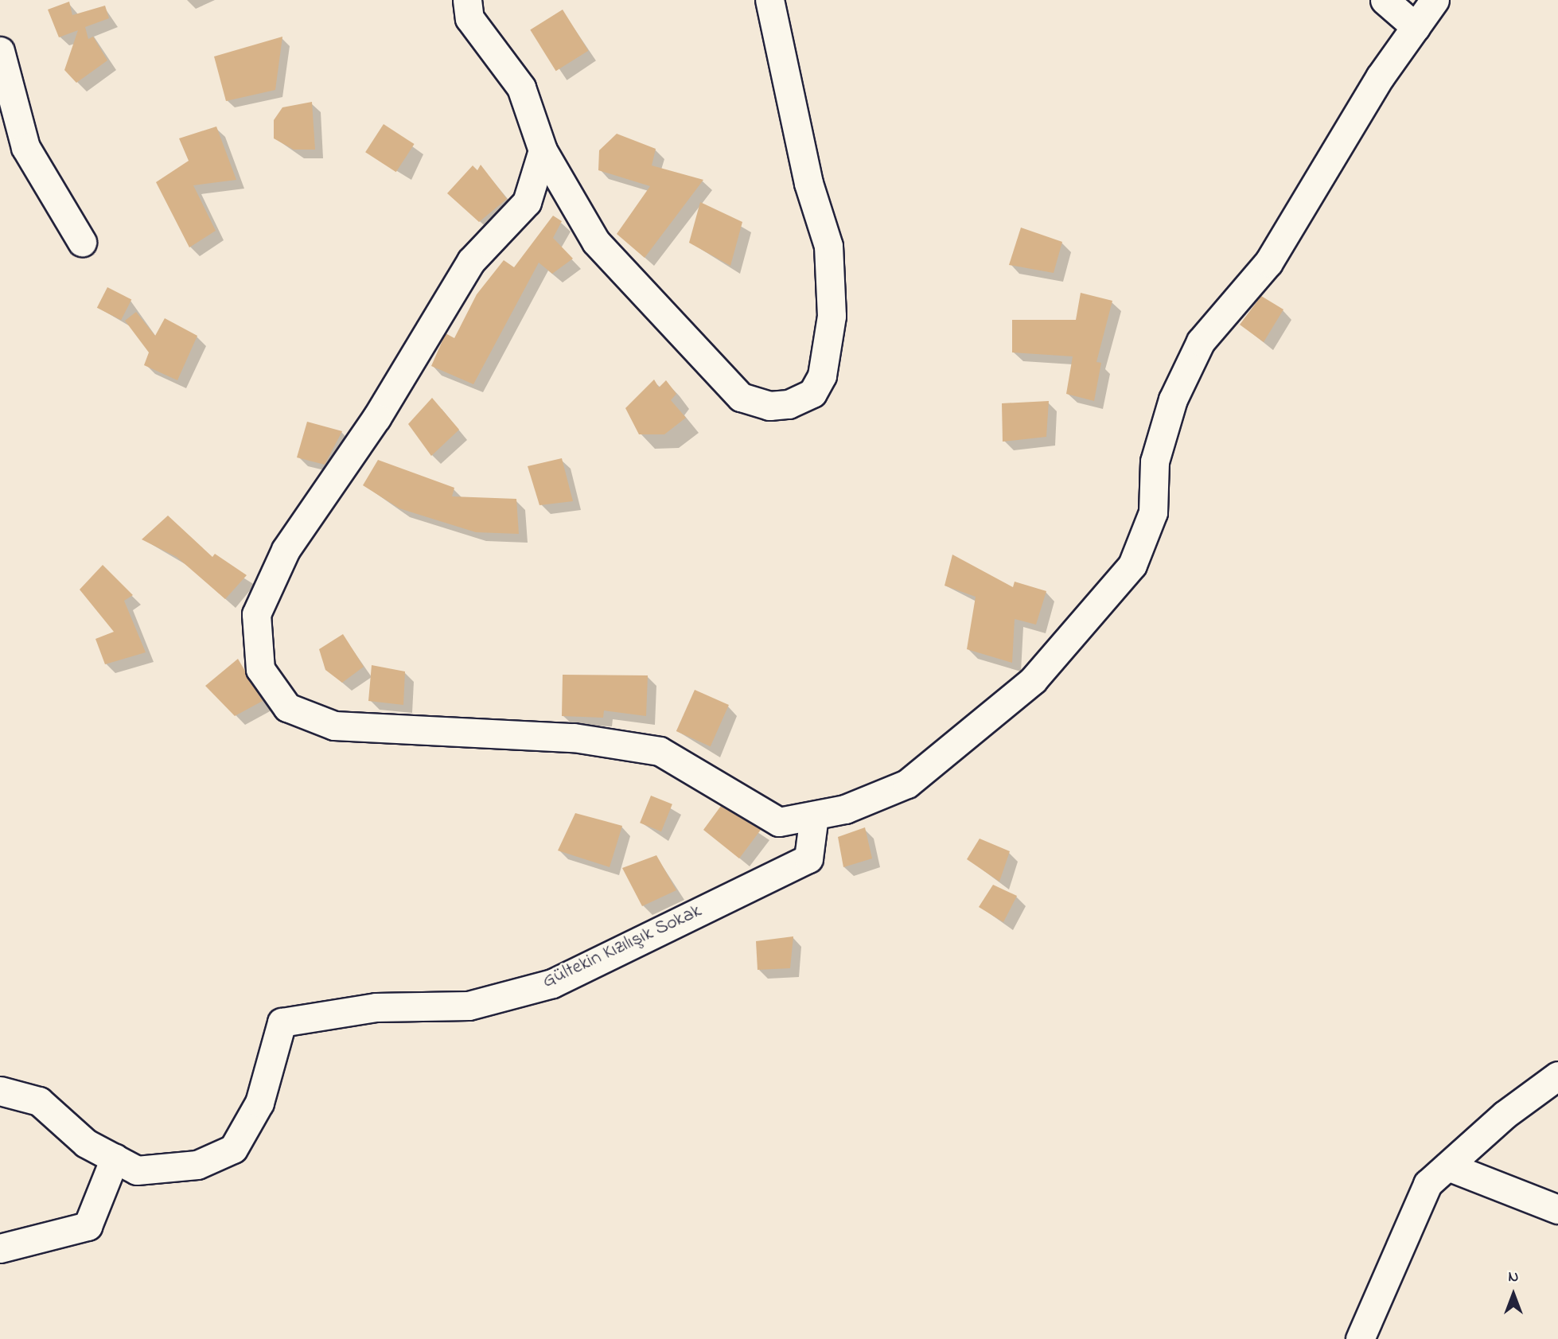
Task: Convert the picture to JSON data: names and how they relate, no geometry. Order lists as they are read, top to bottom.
{
  "streets": {
    "street": ["Gültekin Kızılışık Sokak"]
  },
  "north": "top"
}
